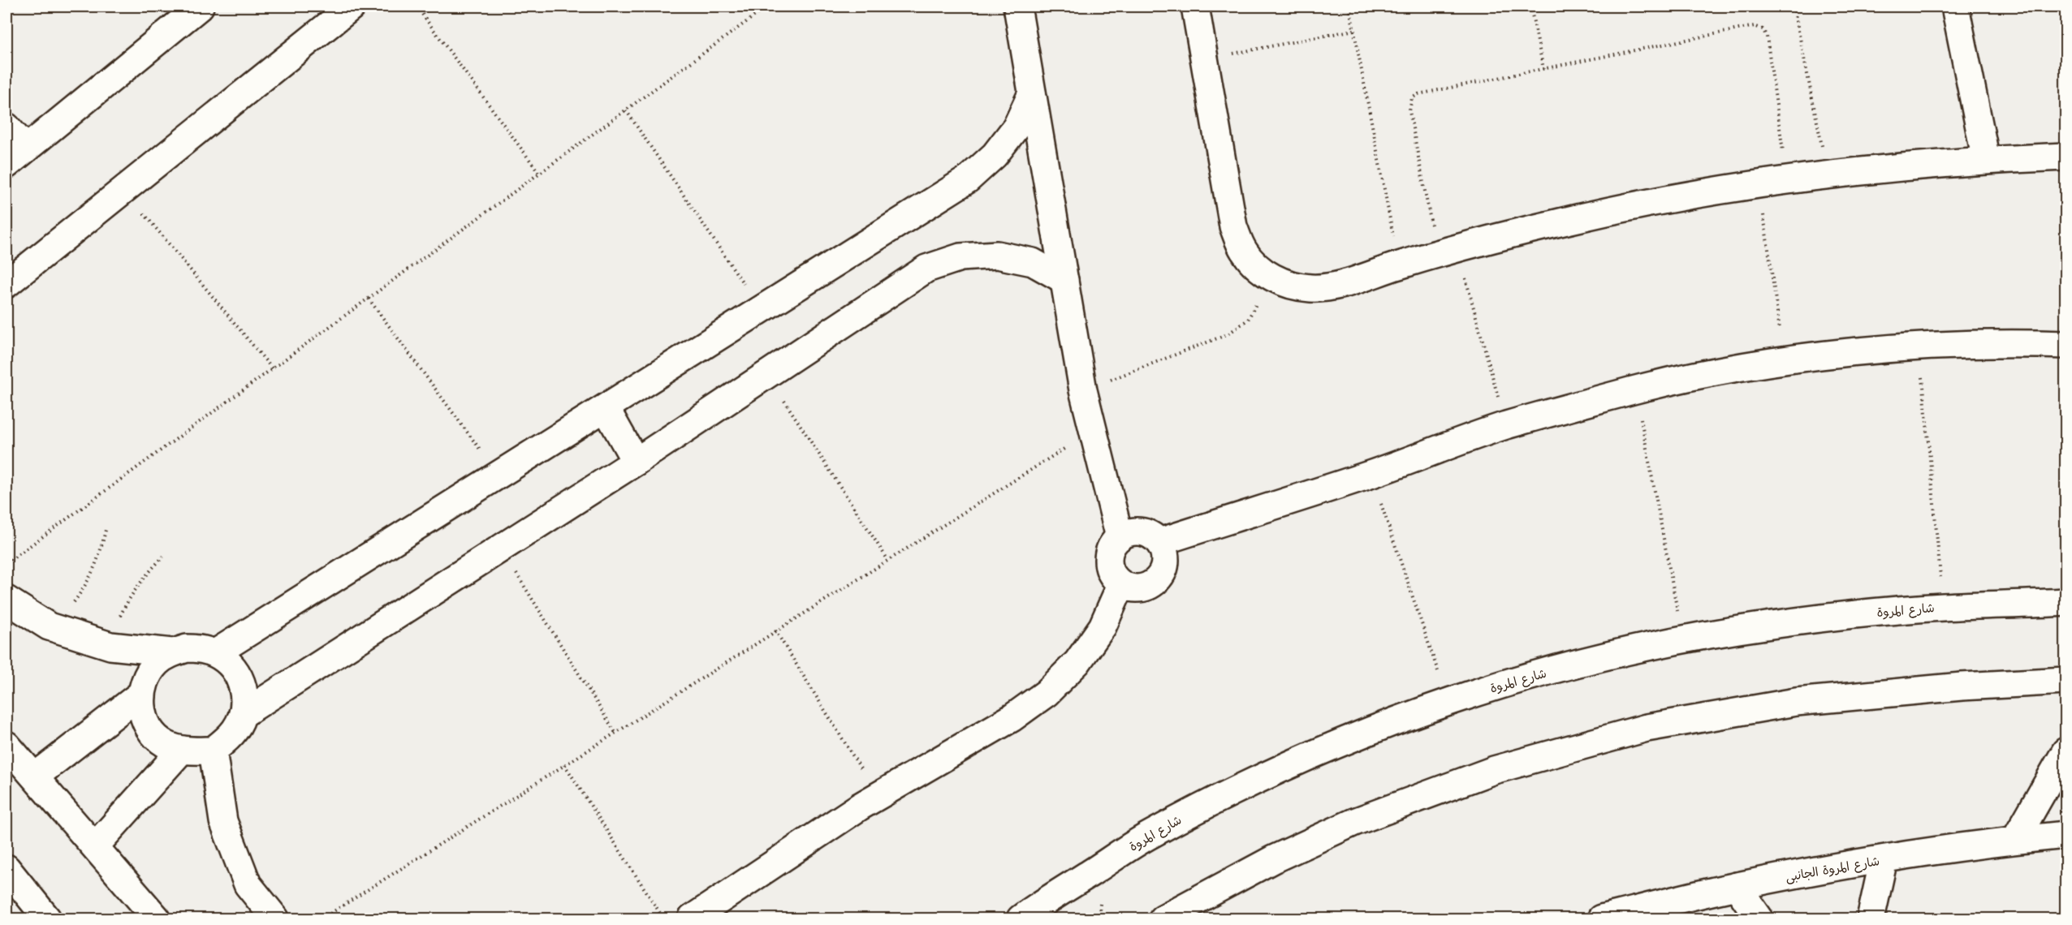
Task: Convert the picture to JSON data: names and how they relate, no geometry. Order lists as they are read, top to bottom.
{
  "streets": {
    "street": ["شارع المروة", "شارع المروة الجانبى"]
  }
}
